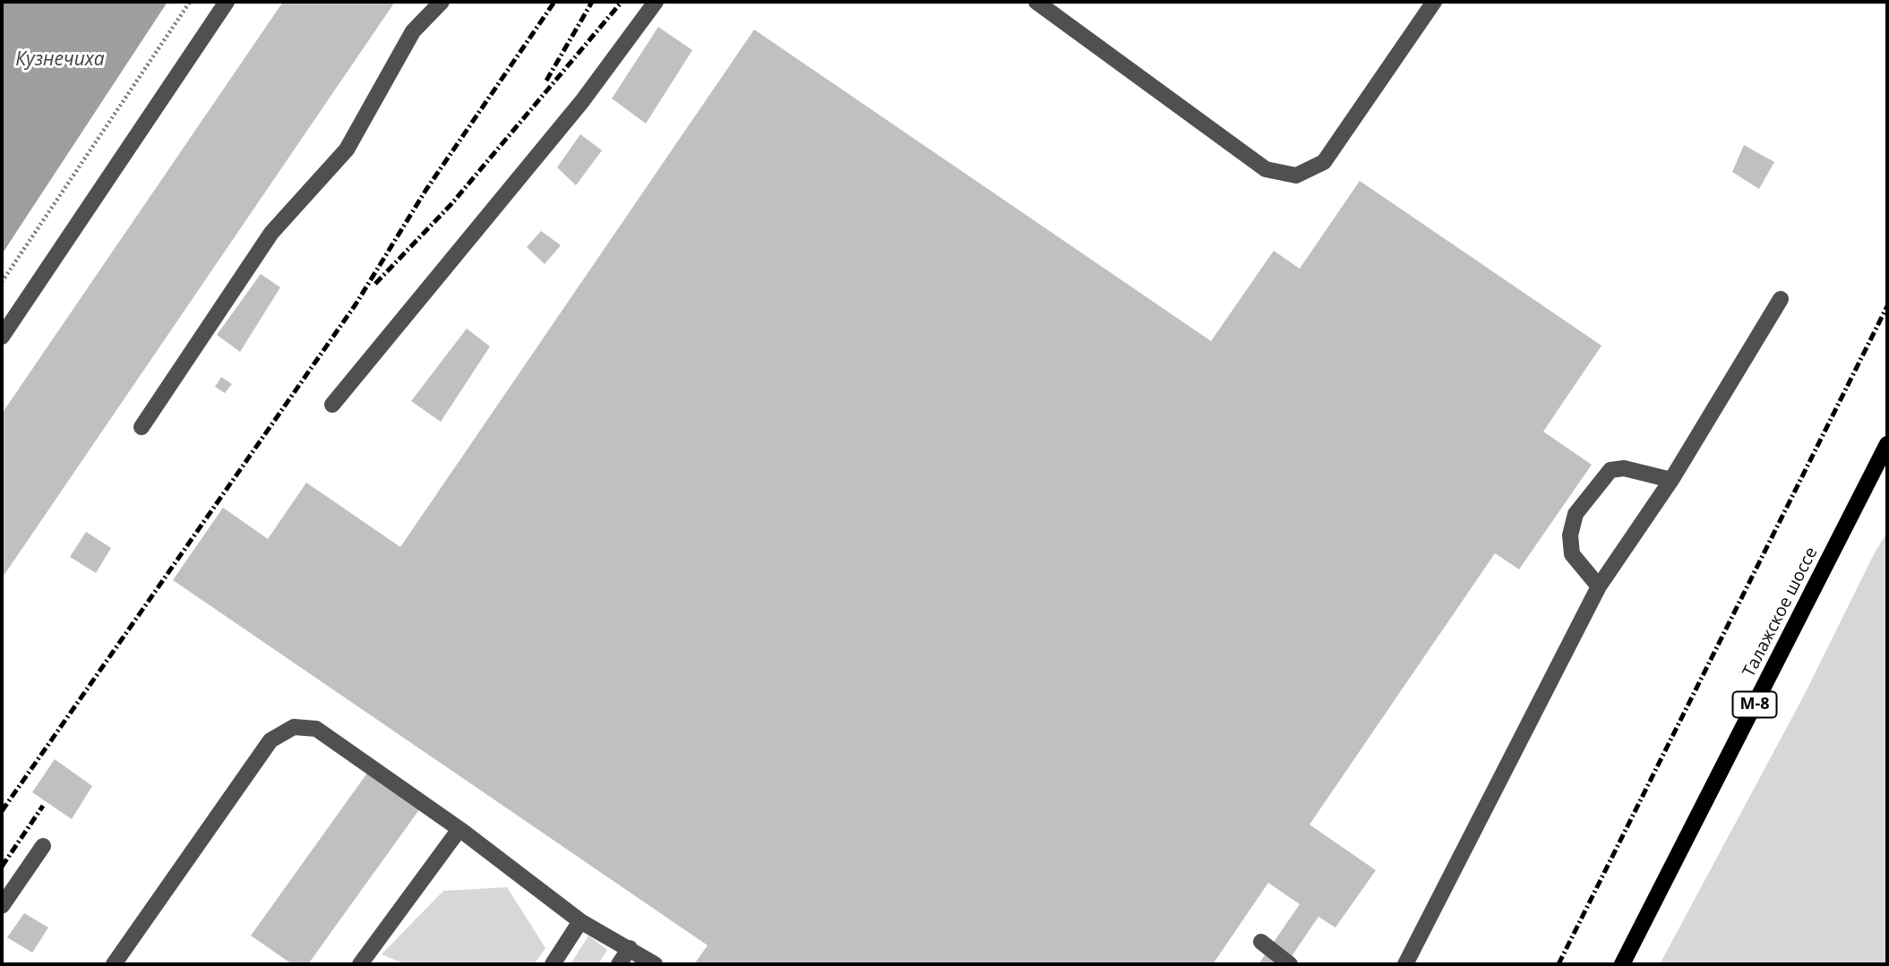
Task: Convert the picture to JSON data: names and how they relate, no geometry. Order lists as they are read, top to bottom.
{
  "streets": {
    "main road": ["Талажское шоссе", "М-8"]
  },
  "water": ["Кузнечиха"]
}
